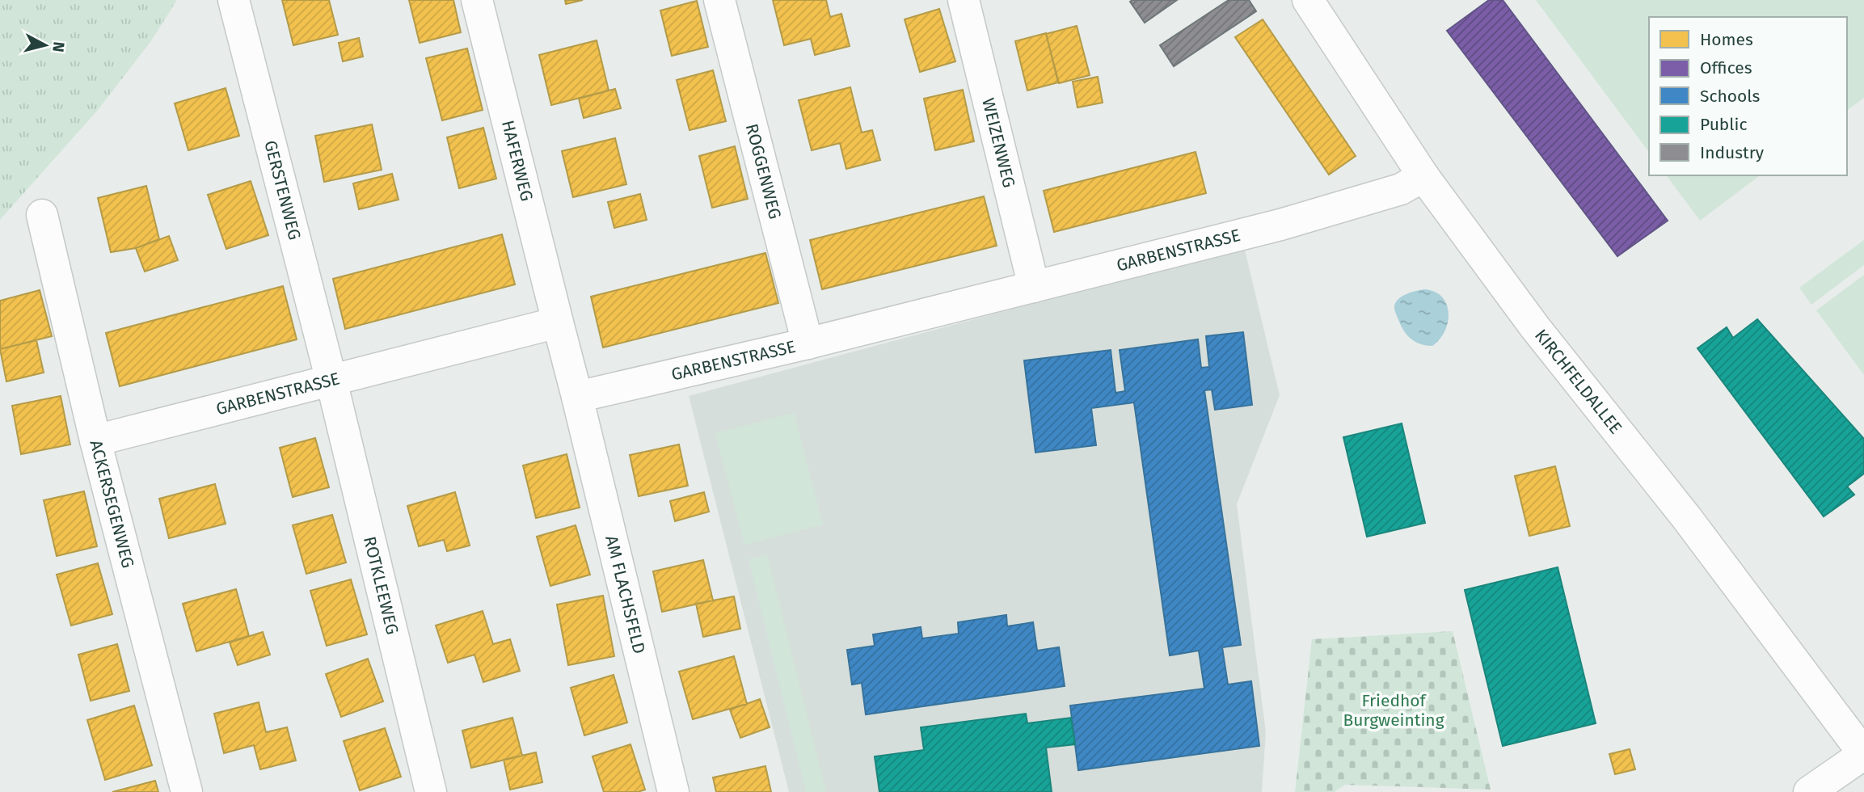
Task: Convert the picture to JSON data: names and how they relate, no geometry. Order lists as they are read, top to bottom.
{
  "streets": {
    "street": [
      "WEIZENWEG",
      "HAFERWEG",
      "ROGGENWEG",
      "GERSTENWEG",
      "GARBENSTRASSE",
      "KIRCHFELDALLEE",
      "ACKERSEGENWEG",
      "ROTKLEEWEG",
      "AM FLACHSFELD"
    ]
  },
  "crossings": [
    ["WEIZENWEG", "GARBENSTRASSE"],
    ["HAFERWEG", "GARBENSTRASSE"],
    ["ROGGENWEG", "GARBENSTRASSE"],
    ["GERSTENWEG", "GARBENSTRASSE"],
    ["GERSTENWEG", "ROTKLEEWEG"],
    ["GARBENSTRASSE", "KIRCHFELDALLEE"],
    ["GARBENSTRASSE", "ACKERSEGENWEG"],
    ["GARBENSTRASSE", "ROTKLEEWEG"],
    ["GARBENSTRASSE", "AM FLACHSFELD"]
  ],
  "parks": ["Friedhof Burgweinting"],
  "legend": [
    "Homes",
    "Offices",
    "Schools",
    "Public",
    "Industry"
  ],
  "north": "right"
}
